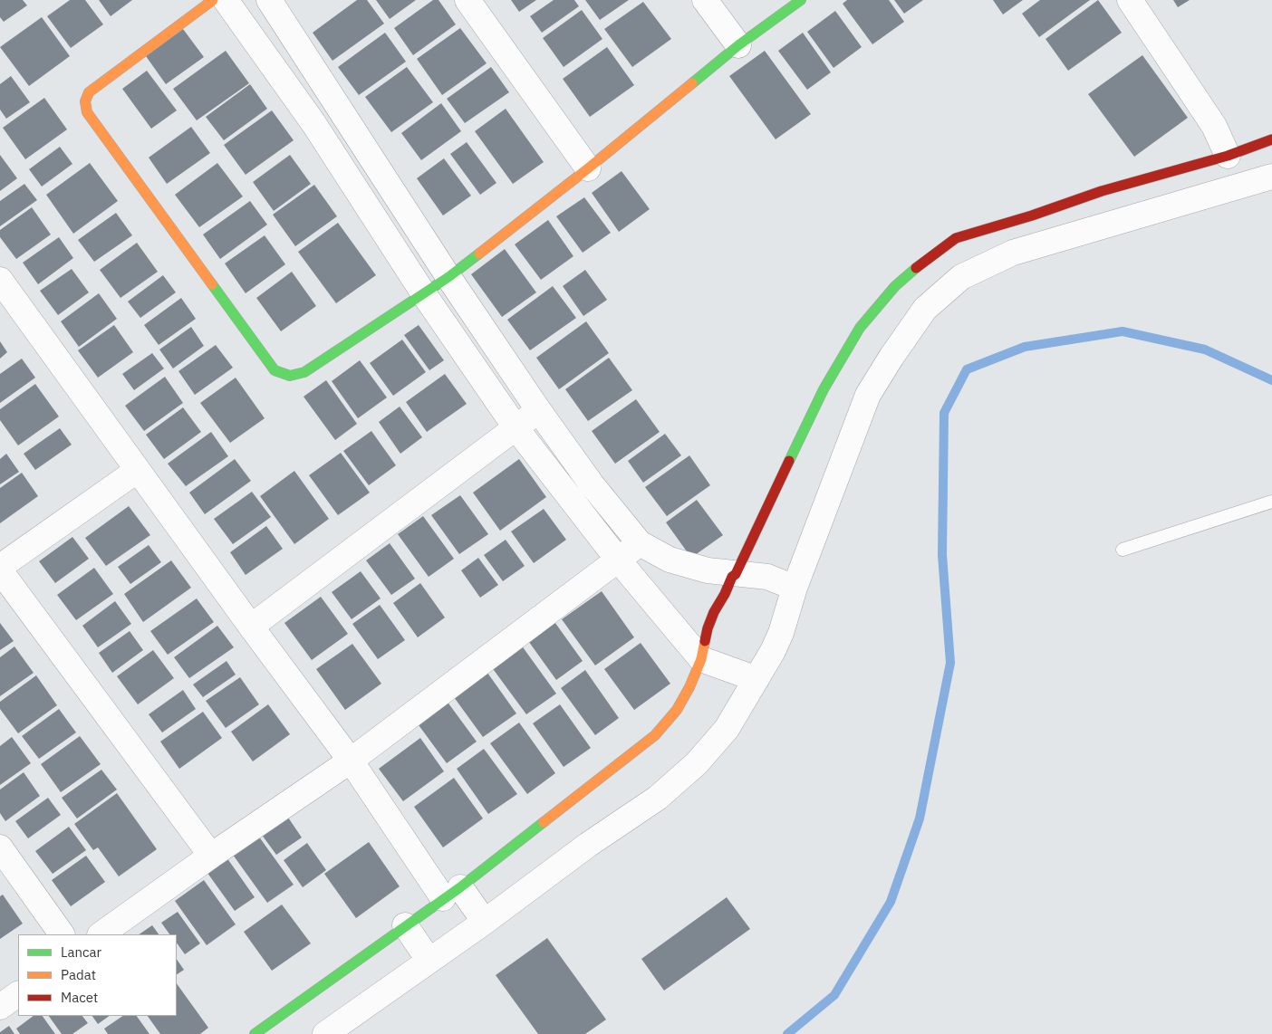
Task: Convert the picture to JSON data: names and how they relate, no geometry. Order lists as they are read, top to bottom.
{
  "legend": ["Lancar", "Padat", "Macet"]
}
